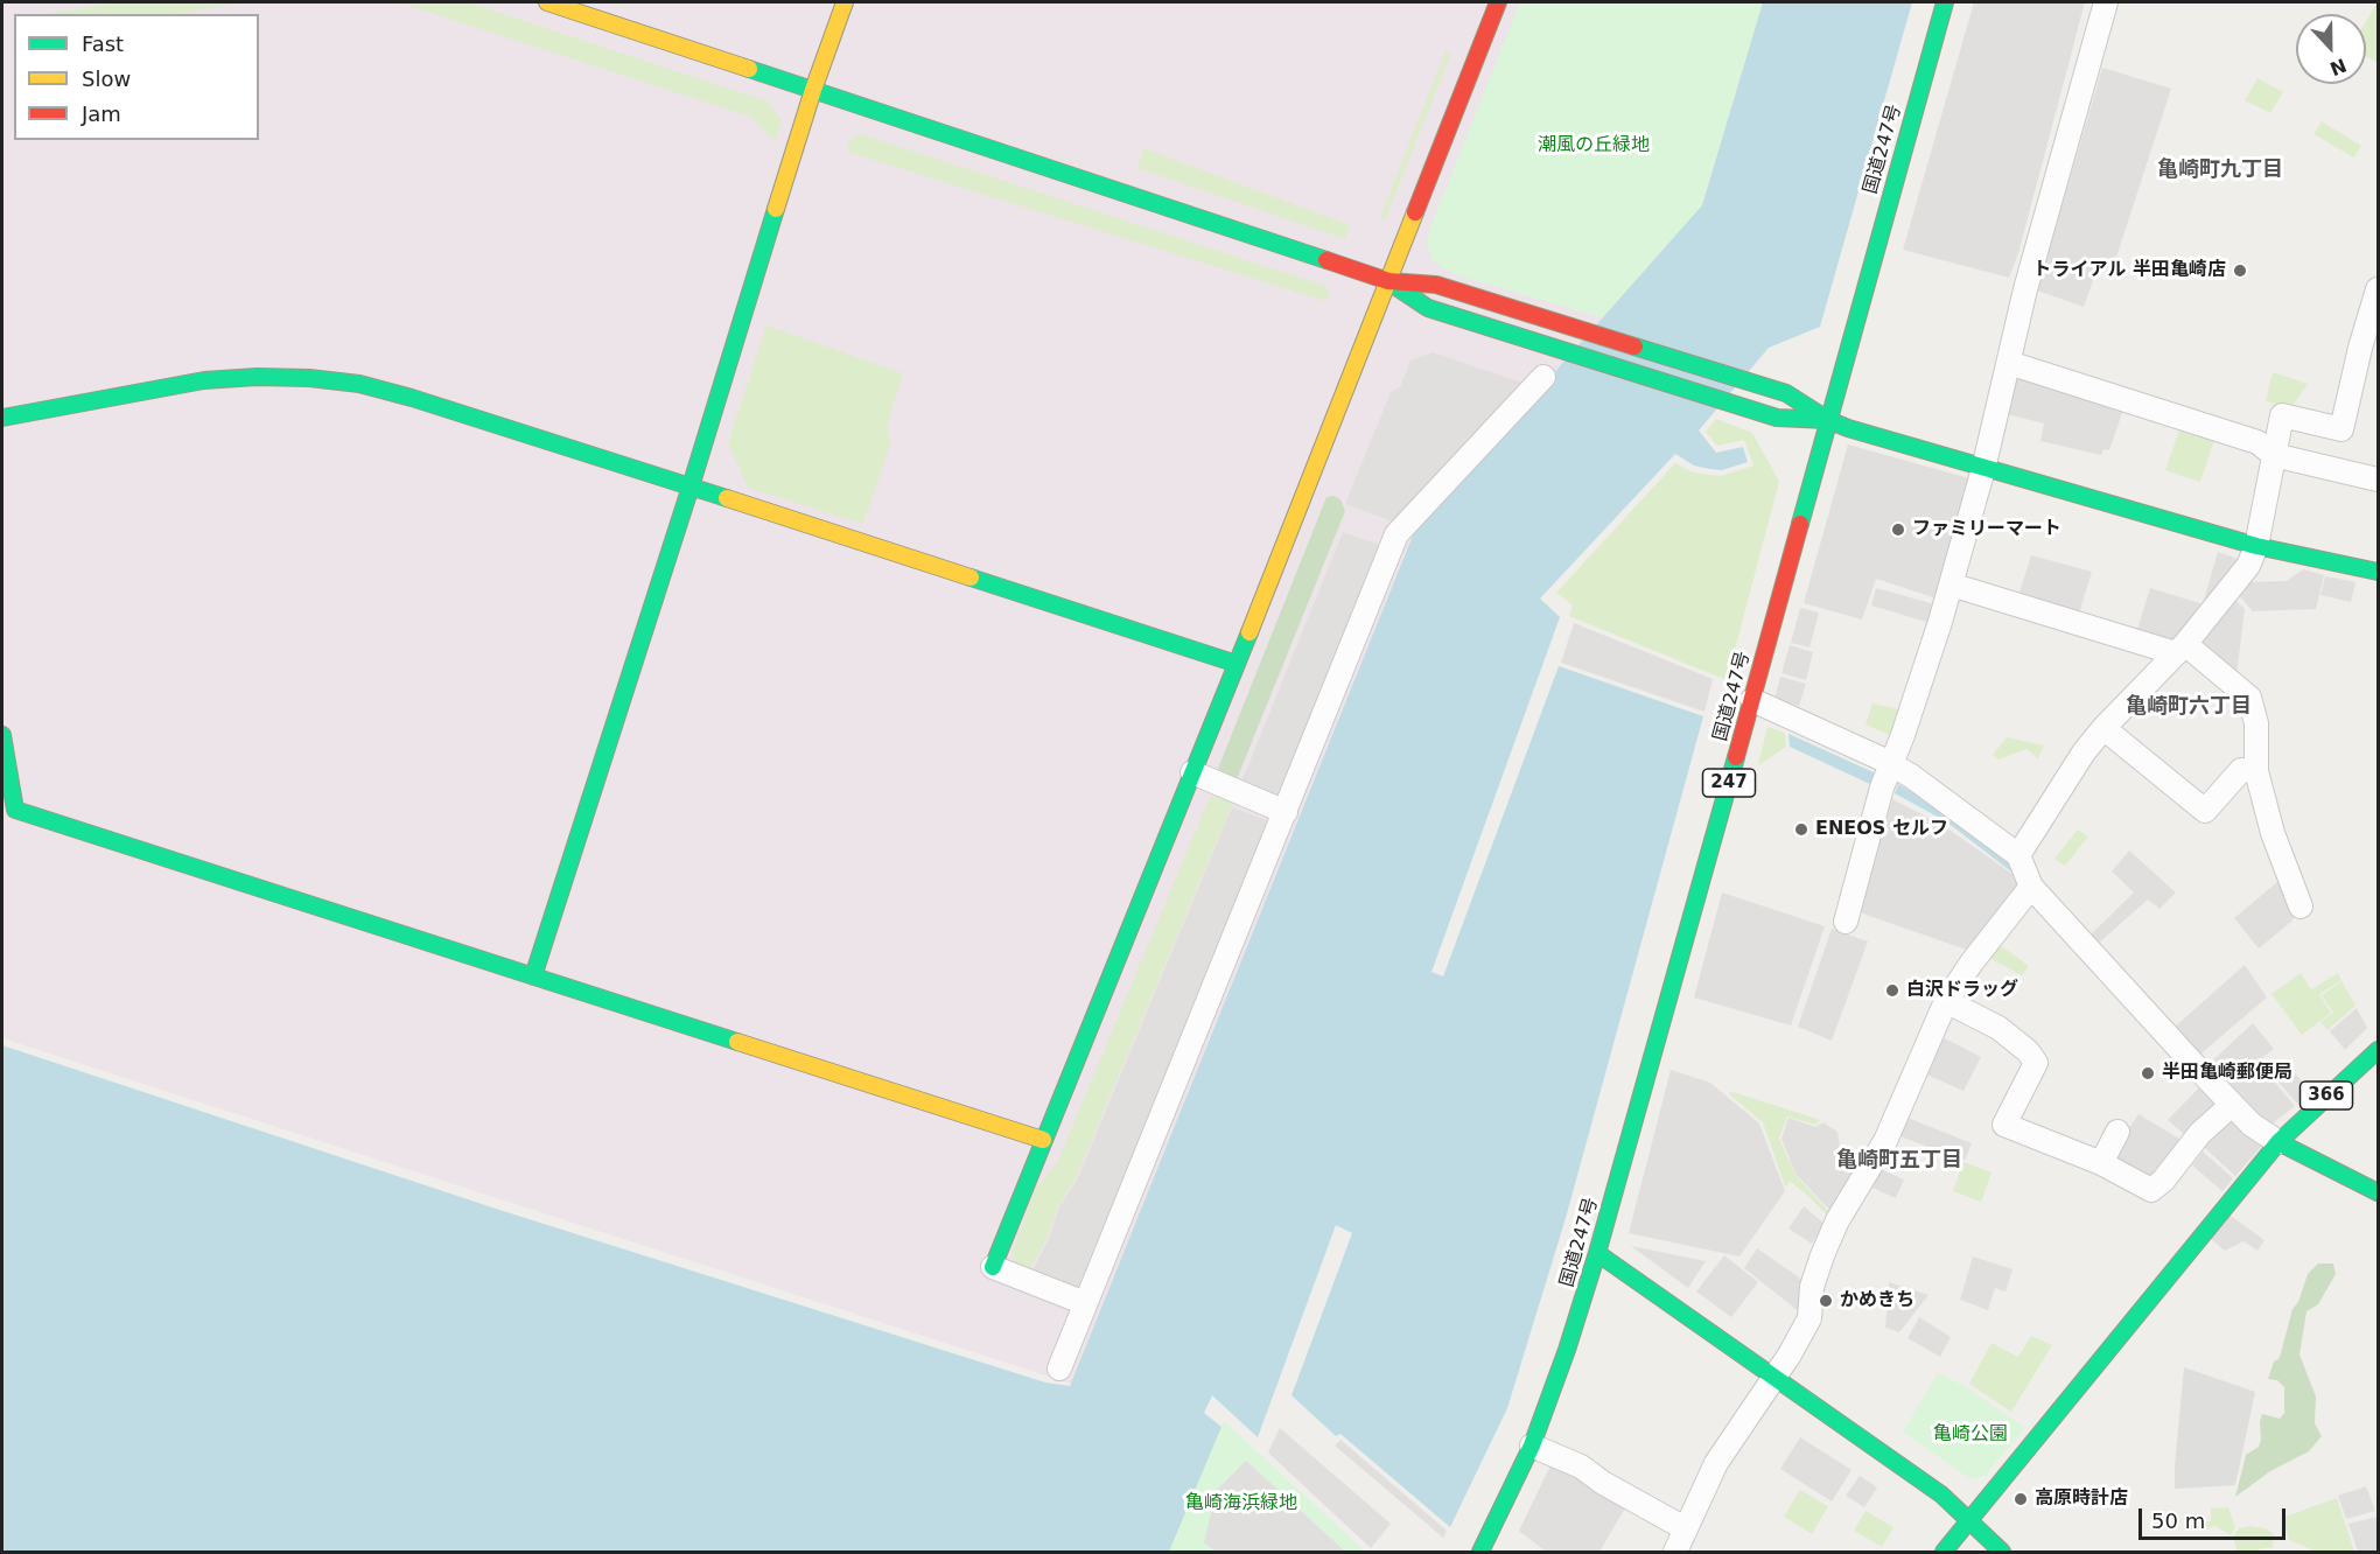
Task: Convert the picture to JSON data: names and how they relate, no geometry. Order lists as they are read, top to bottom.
{
  "streets": {
    "main road": ["国道247号", "247", "366"]
  },
  "districts": ["亀崎町九丁目", "亀崎町六丁目", "亀崎町五丁目"],
  "parks": ["潮風の丘緑地", "亀崎公園", "亀崎海浜緑地"],
  "places": [
    "トライアル 半田亀崎店",
    "ファミリーマート",
    "ENEOS セルフ",
    "白沢ドラッグ",
    "半田亀崎郵便局",
    "かめきち",
    "高原時計店"
  ],
  "legend": ["Fast", "Slow", "Jam"],
  "scale_bar": "50 m",
  "north": "bottom"
}
